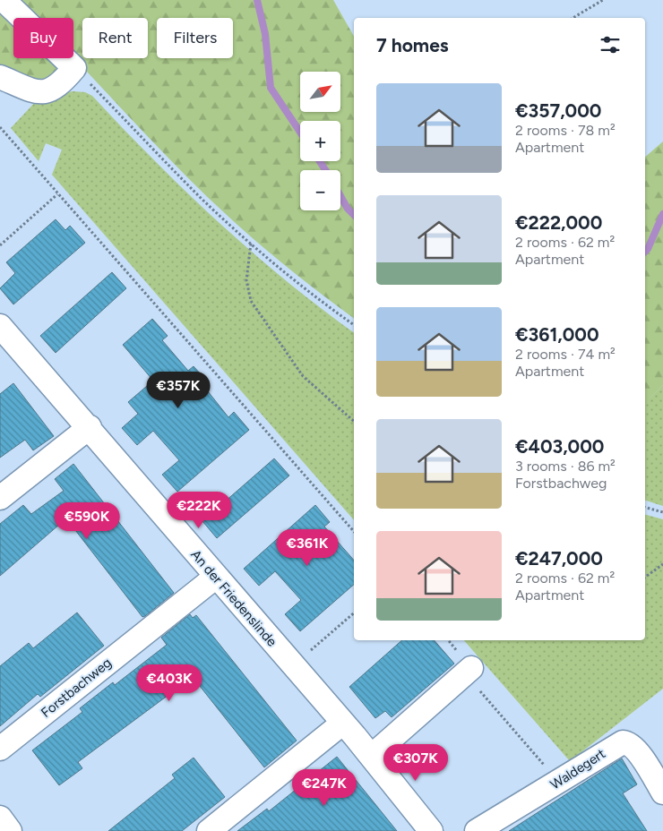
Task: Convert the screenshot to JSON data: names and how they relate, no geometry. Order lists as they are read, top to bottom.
{
  "streets": {
    "street": ["An der Friedenslinde", "Forstbachweg", "Waldegert"]
  },
  "crossings": [
    ["An der Friedenslinde", "Forstbachweg"]
  ],
  "north": "top right",
  "page": {
    "chip": ["Buy", "Rent", "Filters"],
    "heading": "7 homes",
    "map_buttons": ["+", "−"],
    "list": [
      {
        "name": "€357,000",
        "note": "2 rooms · 78 m² · Apartment"
      },
      {
        "name": "€222,000",
        "note": "2 rooms · 62 m² · Apartment"
      },
      {
        "name": "€361,000",
        "note": "2 rooms · 74 m² · Apartment"
      },
      {
        "name": "€403,000",
        "note": "3 rooms · 86 m² · Forstbachweg"
      },
      {
        "name": "€247,000",
        "note": "2 rooms · 62 m² · Apartment"
      }
    ],
    "price": [
      "€357K",
      "€222K",
      "€590K",
      "€361K",
      "€403K",
      "€307K",
      "€247K"
    ]
  }
}
